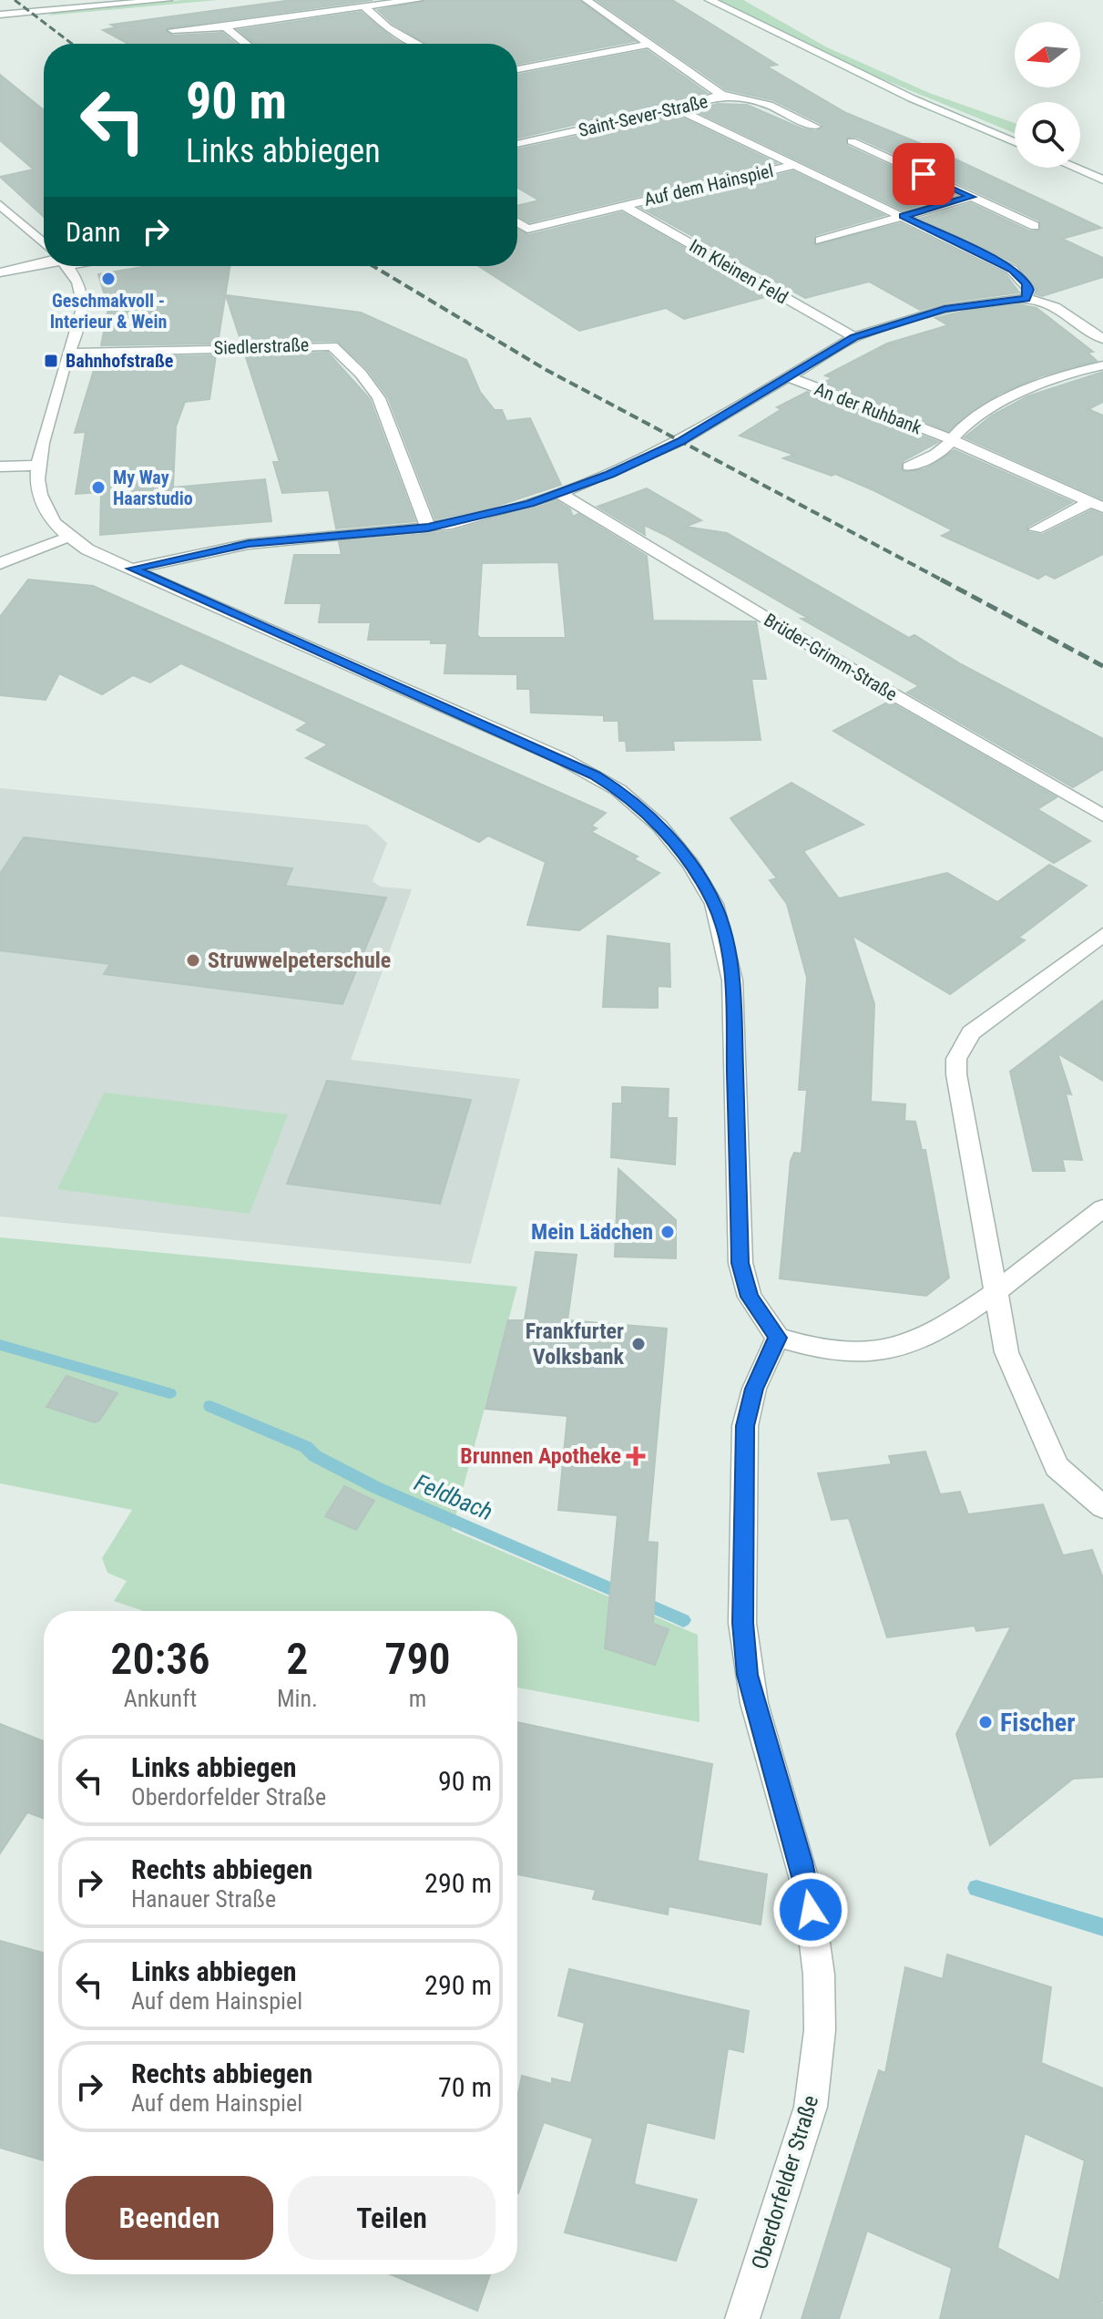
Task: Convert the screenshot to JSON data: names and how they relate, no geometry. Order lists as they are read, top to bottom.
{
  "streets": {
    "street": [
      "Saint-Sever-Straße",
      "Auf dem Hainspiel",
      "Im Kleinen Feld",
      "Siedlerstraße",
      "An der Ruhbank",
      "Brüder-Grimm-Straße",
      "Oberdorfelder Straße"
    ]
  },
  "crossings": [
    ["Saint-Sever-Straße", "Auf dem Hainspiel"],
    ["Auf dem Hainspiel", "Im Kleinen Feld"]
  ],
  "water": ["Feldbach"],
  "places": {
    "other": [
      "Geschmakvoll - Interieur & Wein",
      "My Way Haarstudio",
      "Struwwelpeterschule",
      "Mein Lädchen",
      "Frankfurter Volksbank",
      "Fischer"
    ],
    "transit": ["Bahnhofstraße"],
    "health": ["Brunnen Apotheke"]
  },
  "north": "left",
  "page": {
    "turn": ["90 m", "Links abbiegen"],
    "then": "Dann",
    "eta": [
      "20:36",
      "Ankunft",
      "2",
      "Min.",
      "790",
      "m"
    ],
    "list": [
      {
        "name": "Links abbiegen",
        "note": "Oberdorfelder Straße",
        "value": "90 m"
      },
      {
        "name": "Rechts abbiegen",
        "note": "Hanauer Straße",
        "value": "290 m"
      },
      {
        "name": "Links abbiegen",
        "note": "Auf dem Hainspiel",
        "value": "290 m"
      },
      {
        "name": "Rechts abbiegen",
        "note": "Auf dem Hainspiel",
        "value": "70 m"
      }
    ],
    "buttons": ["Beenden", "Teilen"]
  }
}
